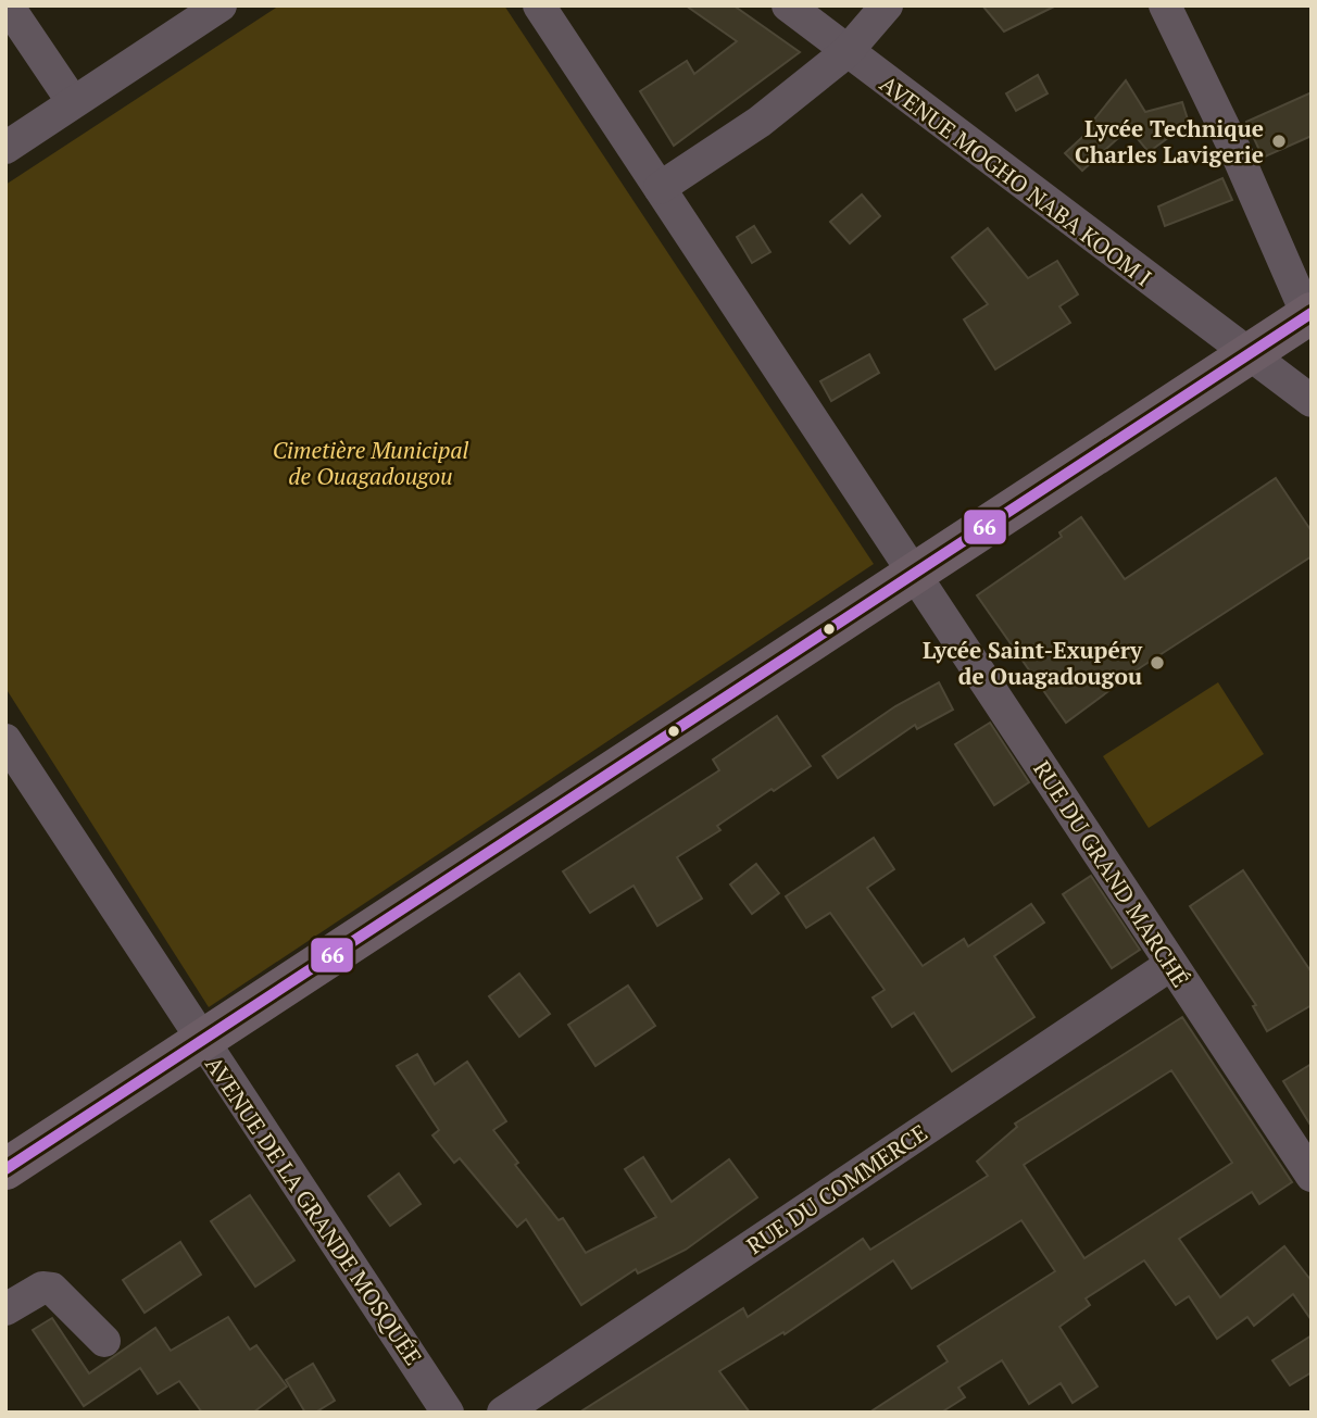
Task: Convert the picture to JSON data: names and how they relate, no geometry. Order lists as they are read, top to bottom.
{
  "streets": {
    "street": [
      "AVENUE MOGHO NABA KOOM I",
      "RUE DU GRAND MARCHÉ",
      "RUE DU COMMERCE",
      "AVENUE DE LA GRANDE MOSQUÉE"
    ]
  },
  "crossings": [
    ["RUE DU GRAND MARCHÉ", "RUE DU COMMERCE"]
  ],
  "parks": ["Cimetière Municipal de Ouagadougou"],
  "places": ["Lycée Technique Charles Lavigerie", "Lycée Saint-Exupéry de Ouagadougou"],
  "lines": ["transit line 66"]
}
